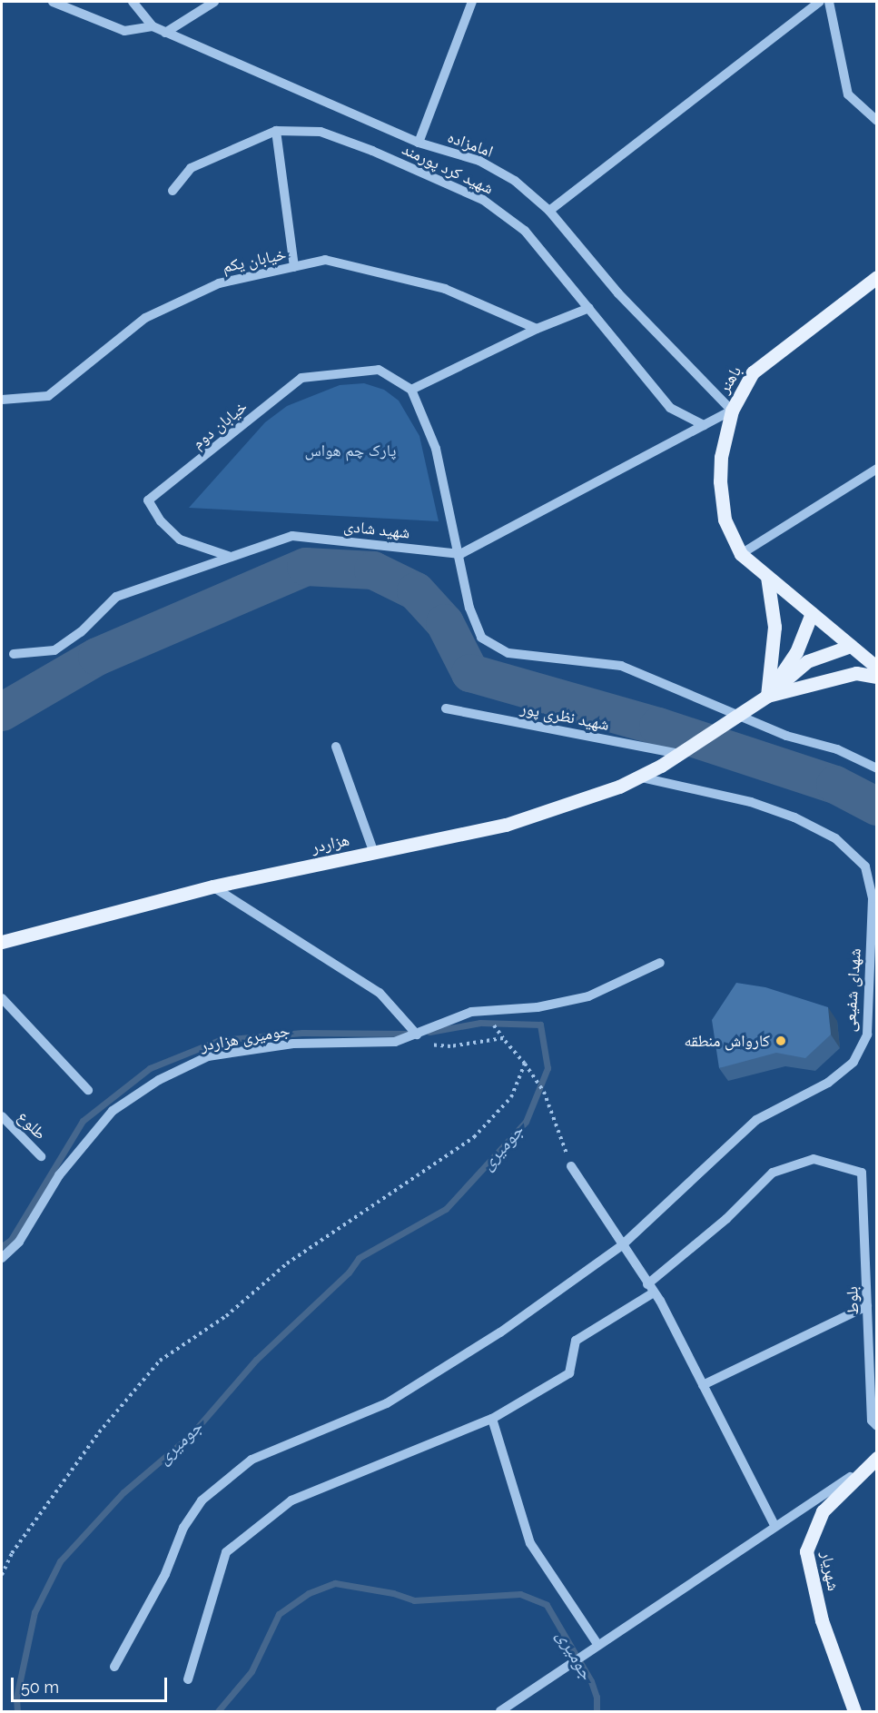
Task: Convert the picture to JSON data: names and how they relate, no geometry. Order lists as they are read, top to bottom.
{
  "streets": {
    "main road": ["باهنر", "هزاردر", "شهریار"],
    "street": [
      "امامزاده",
      "شهید کرد پورمند",
      "خیابان یکم",
      "خیابان دوم",
      "شهید شادی",
      "شهید نظری پور",
      "شهدای شفیعی",
      "جومیری هزاردر",
      "طلوع",
      "بلوط"
    ]
  },
  "crossings": [
    ["امامزاده", "باهنر"],
    ["خیابان دوم", "شهید شادی"],
    ["شهید نظری پور", "هزاردر"],
    ["هزاردر", "شهدای شفیعی"]
  ],
  "water": ["جومیری"],
  "parks": ["پارک چم هواس"],
  "places": ["کارواش منطقه"],
  "scale_bar": "50 m"
}
